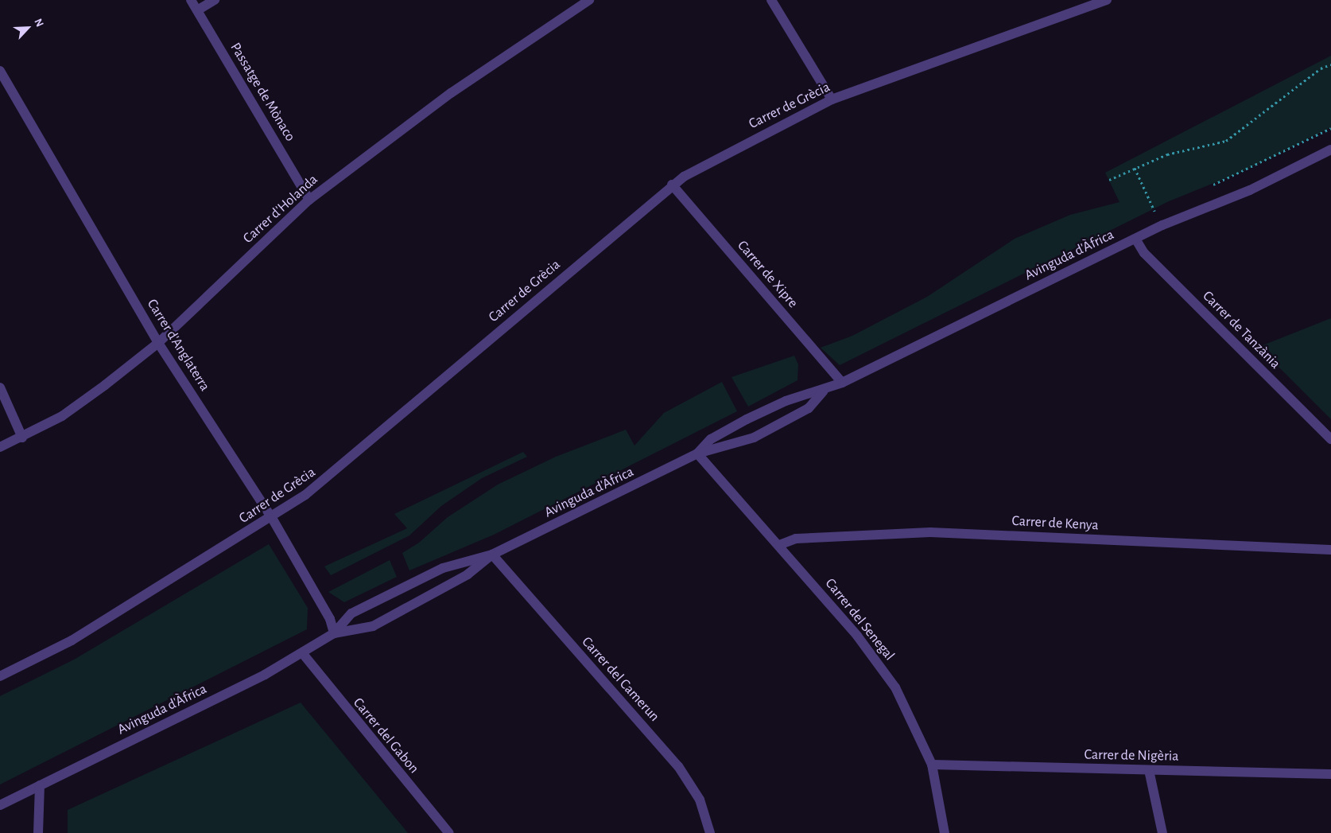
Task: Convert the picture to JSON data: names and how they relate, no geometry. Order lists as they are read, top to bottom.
{
  "streets": {
    "street": [
      "Passatge de Mònaco",
      "Carrer de Grècia",
      "Carrer d'Holanda",
      "Avinguda d'Àfrica",
      "Carrer de Xipre",
      "Carrer de Tanzània",
      "Carrer d'Anglaterra",
      "Carrer de Kenya",
      "Carrer del Senegal",
      "Carrer del Camerun",
      "Carrer del Gabon",
      "Carrer de Nigèria"
    ]
  },
  "crossings": [
    ["Passatge de Mònaco", "Carrer d'Holanda"],
    ["Carrer de Grècia", "Carrer de Xipre"],
    ["Carrer de Grècia", "Carrer d'Anglaterra"],
    ["Carrer d'Holanda", "Carrer d'Anglaterra"],
    ["Avinguda d'Àfrica", "Carrer de Xipre"],
    ["Avinguda d'Àfrica", "Carrer de Tanzània"],
    ["Avinguda d'Àfrica", "Carrer d'Anglaterra"],
    ["Avinguda d'Àfrica", "Carrer del Senegal"],
    ["Avinguda d'Àfrica", "Carrer del Camerun"],
    ["Avinguda d'Àfrica", "Carrer del Gabon"],
    ["Carrer de Kenya", "Carrer del Senegal"],
    ["Carrer del Senegal", "Carrer de Nigèria"]
  ],
  "north": "top right"
}
